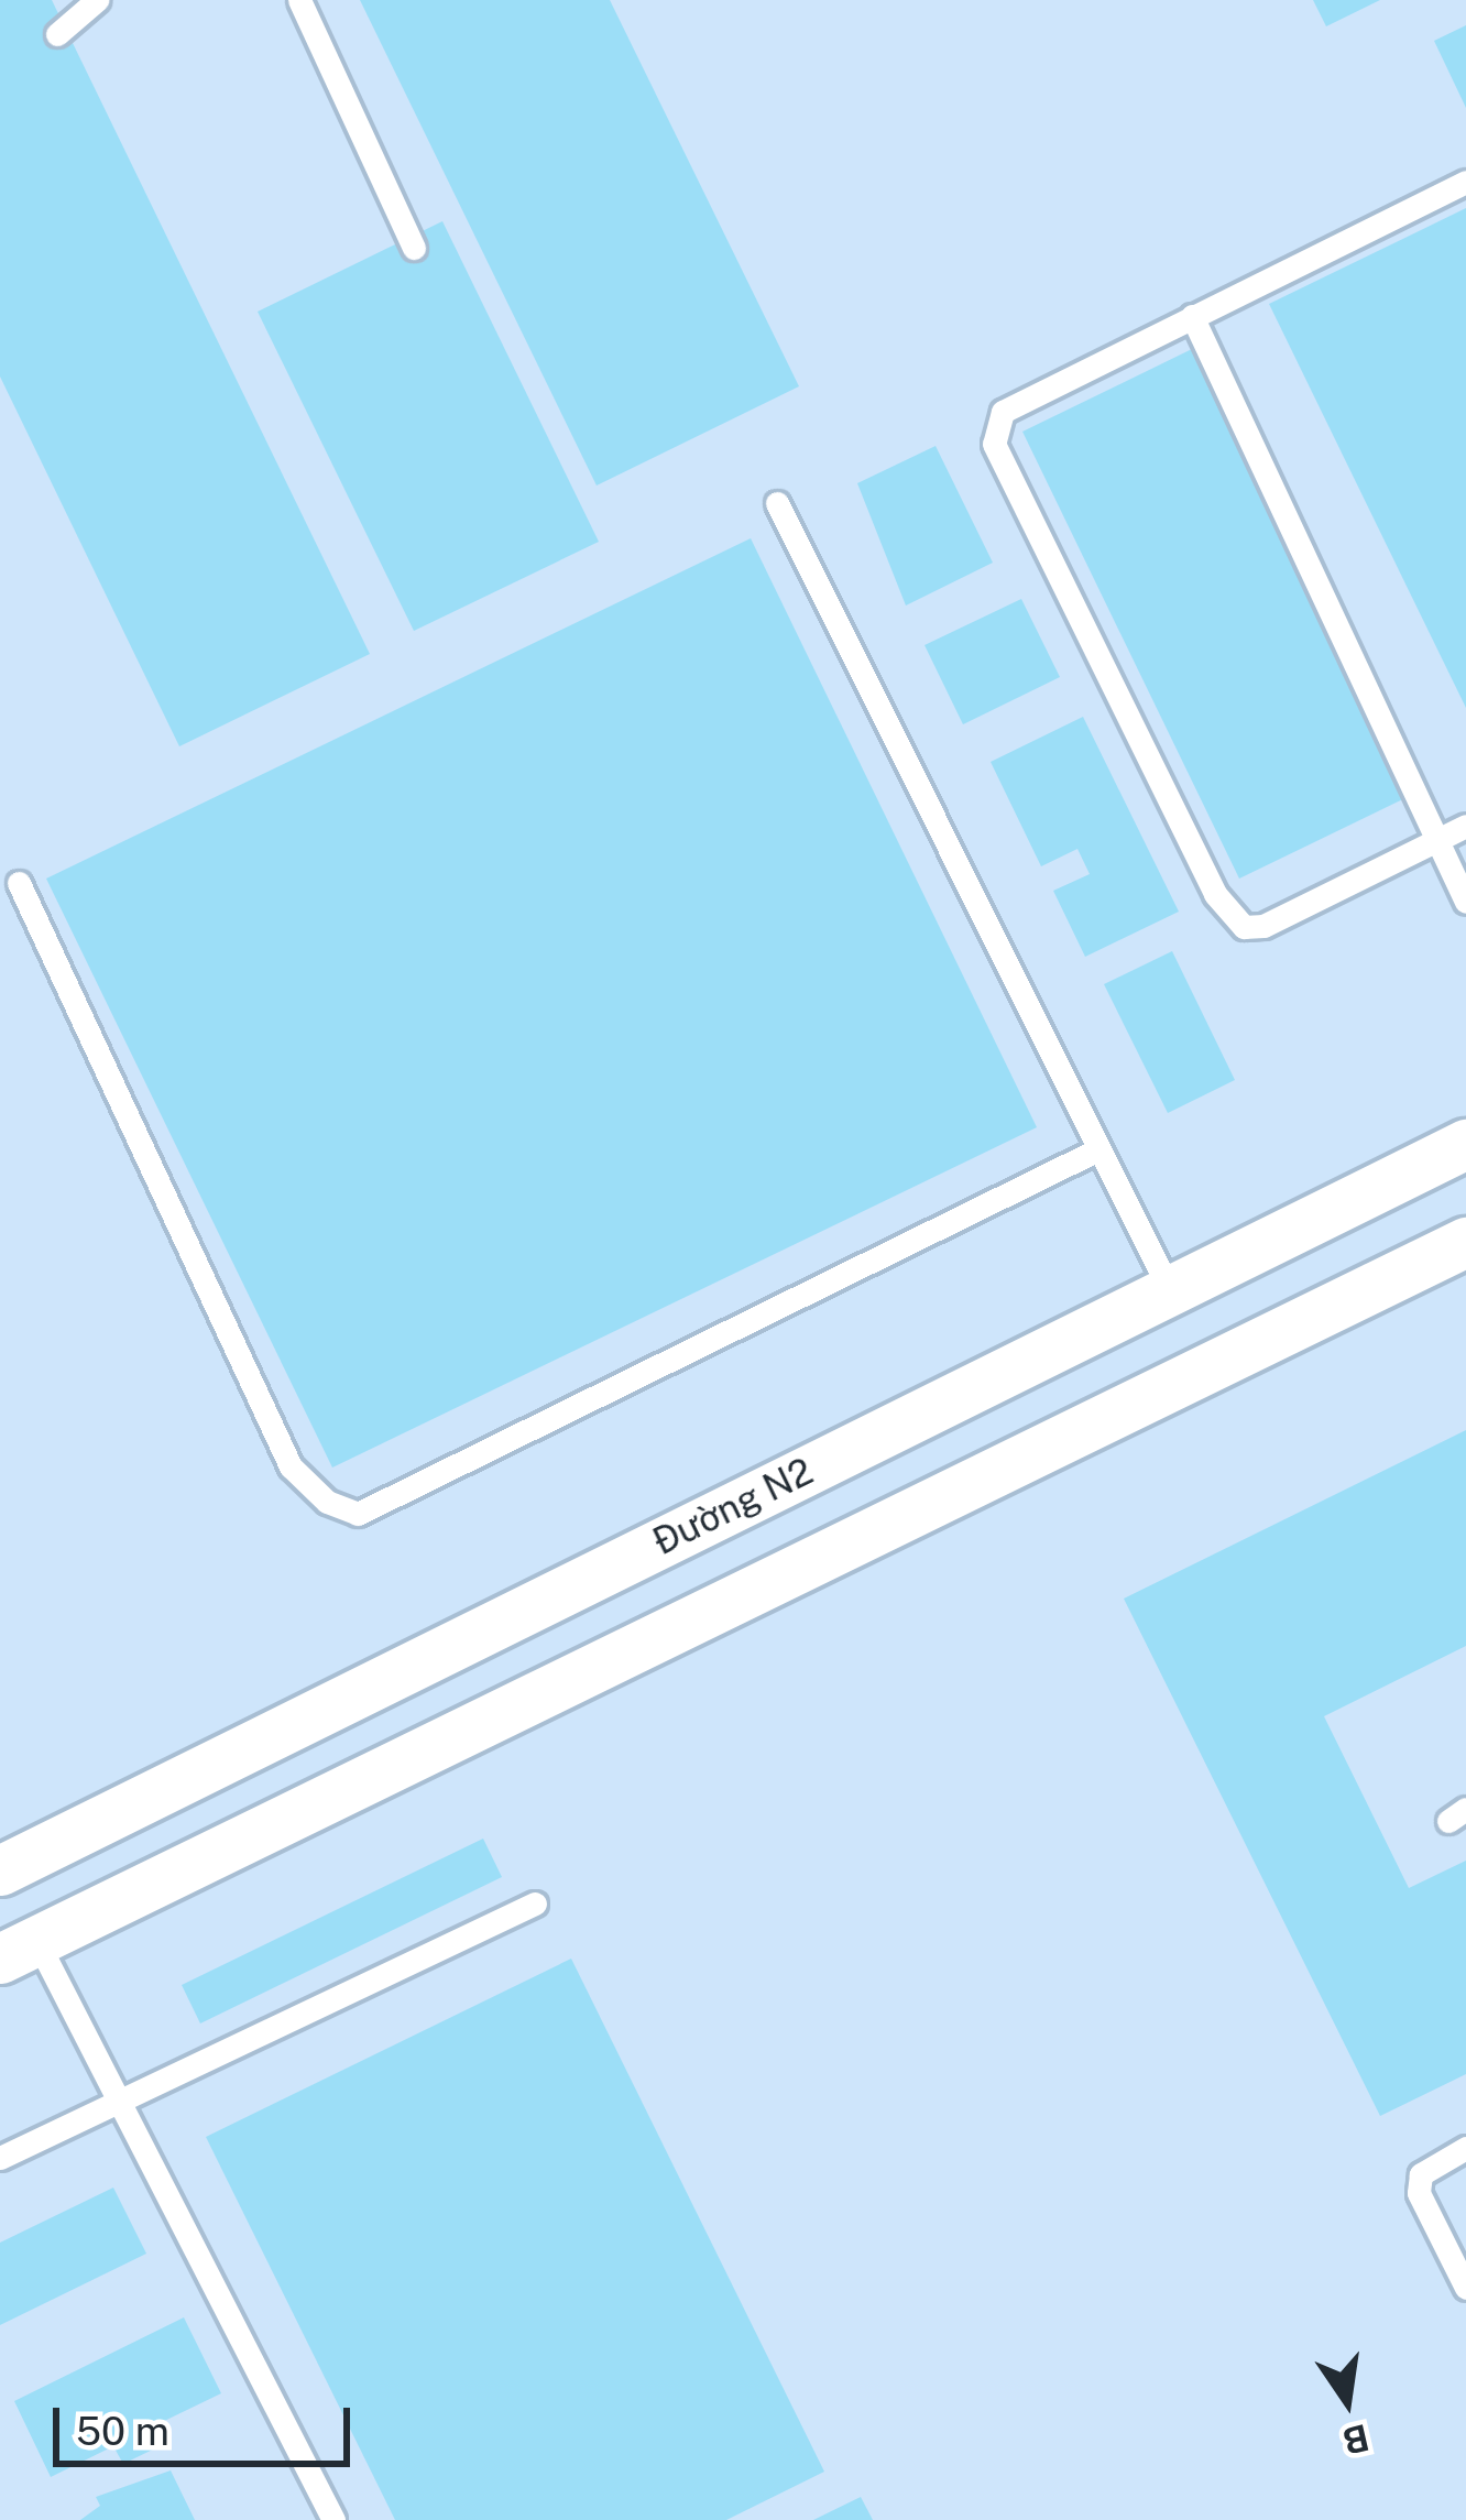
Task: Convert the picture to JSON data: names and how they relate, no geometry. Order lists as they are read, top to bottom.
{
  "streets": {
    "street": ["Đường N2"]
  },
  "scale_bar": "50 m",
  "north": "bottom"
}
